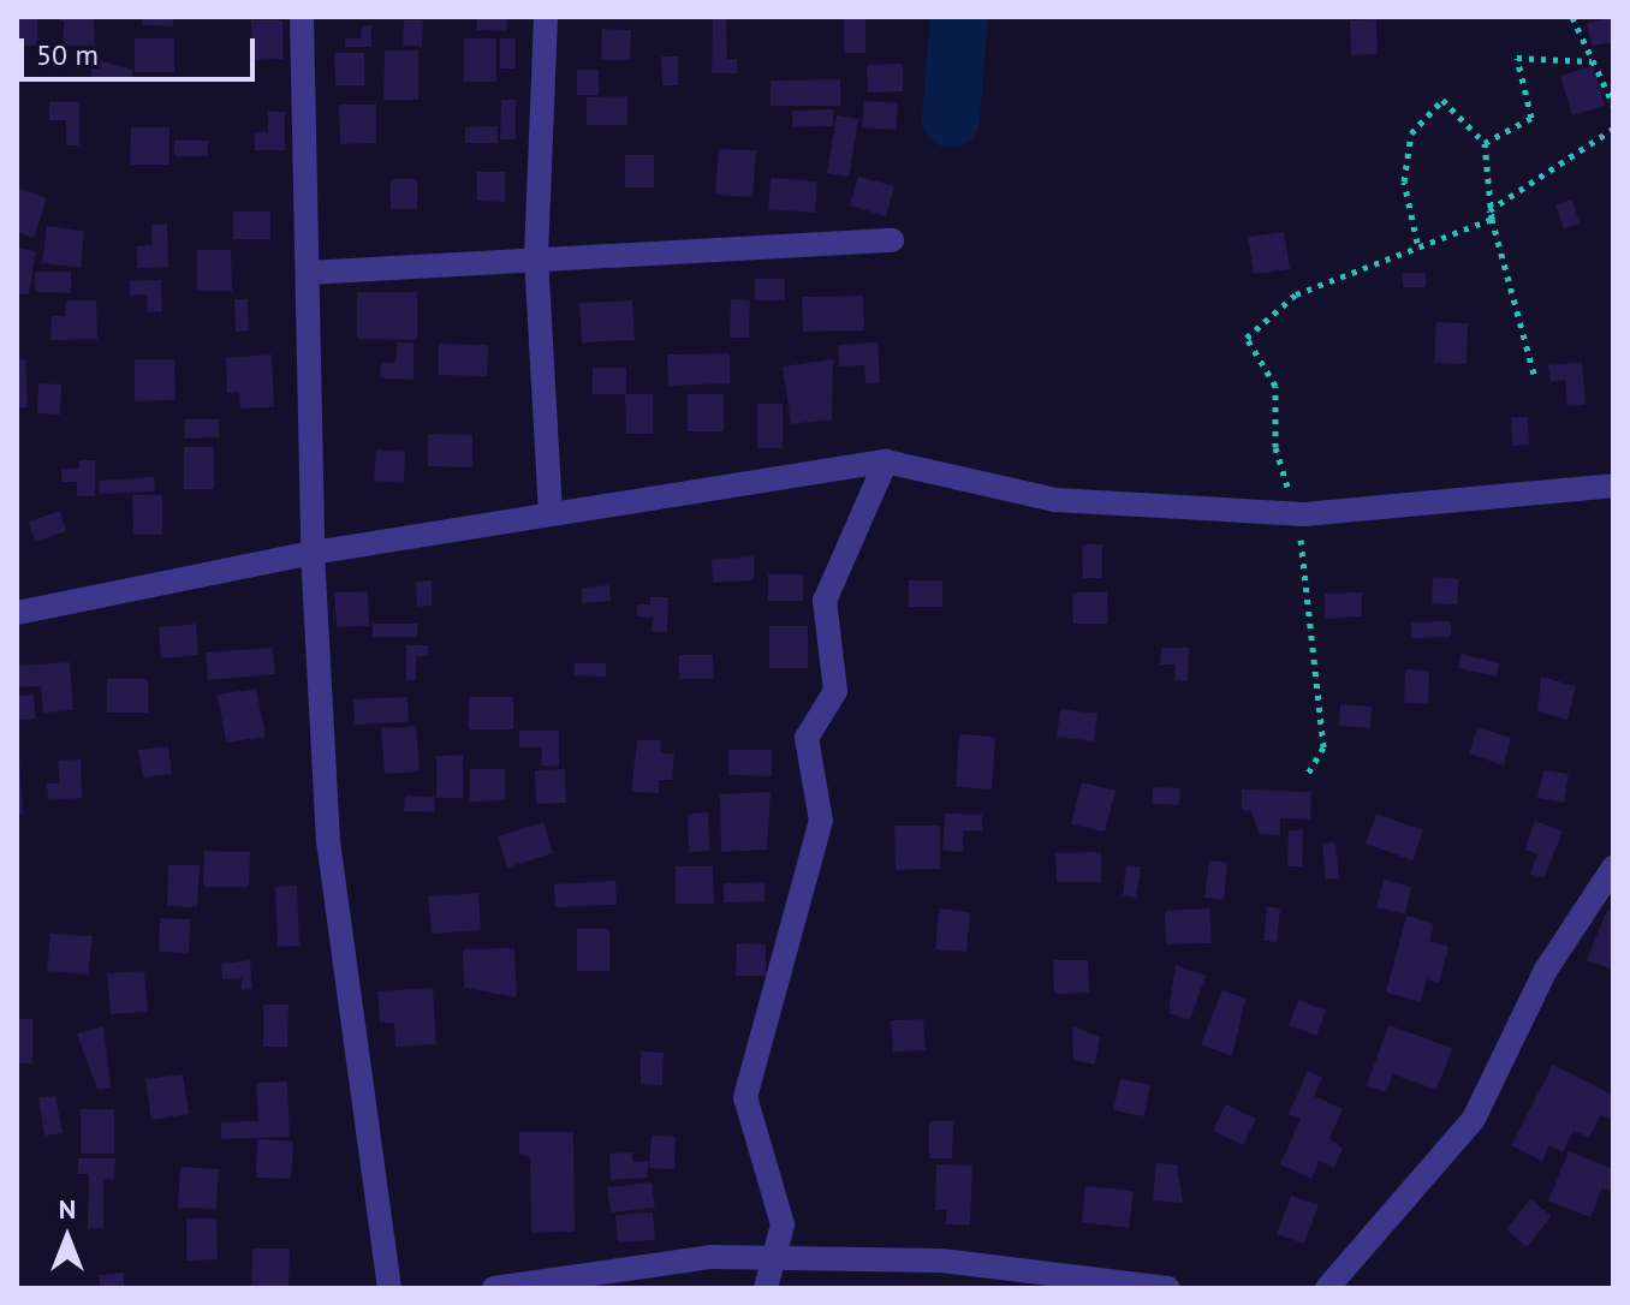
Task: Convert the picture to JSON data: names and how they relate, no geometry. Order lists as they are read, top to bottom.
{
  "scale_bar": "50 m",
  "north": "top"
}
